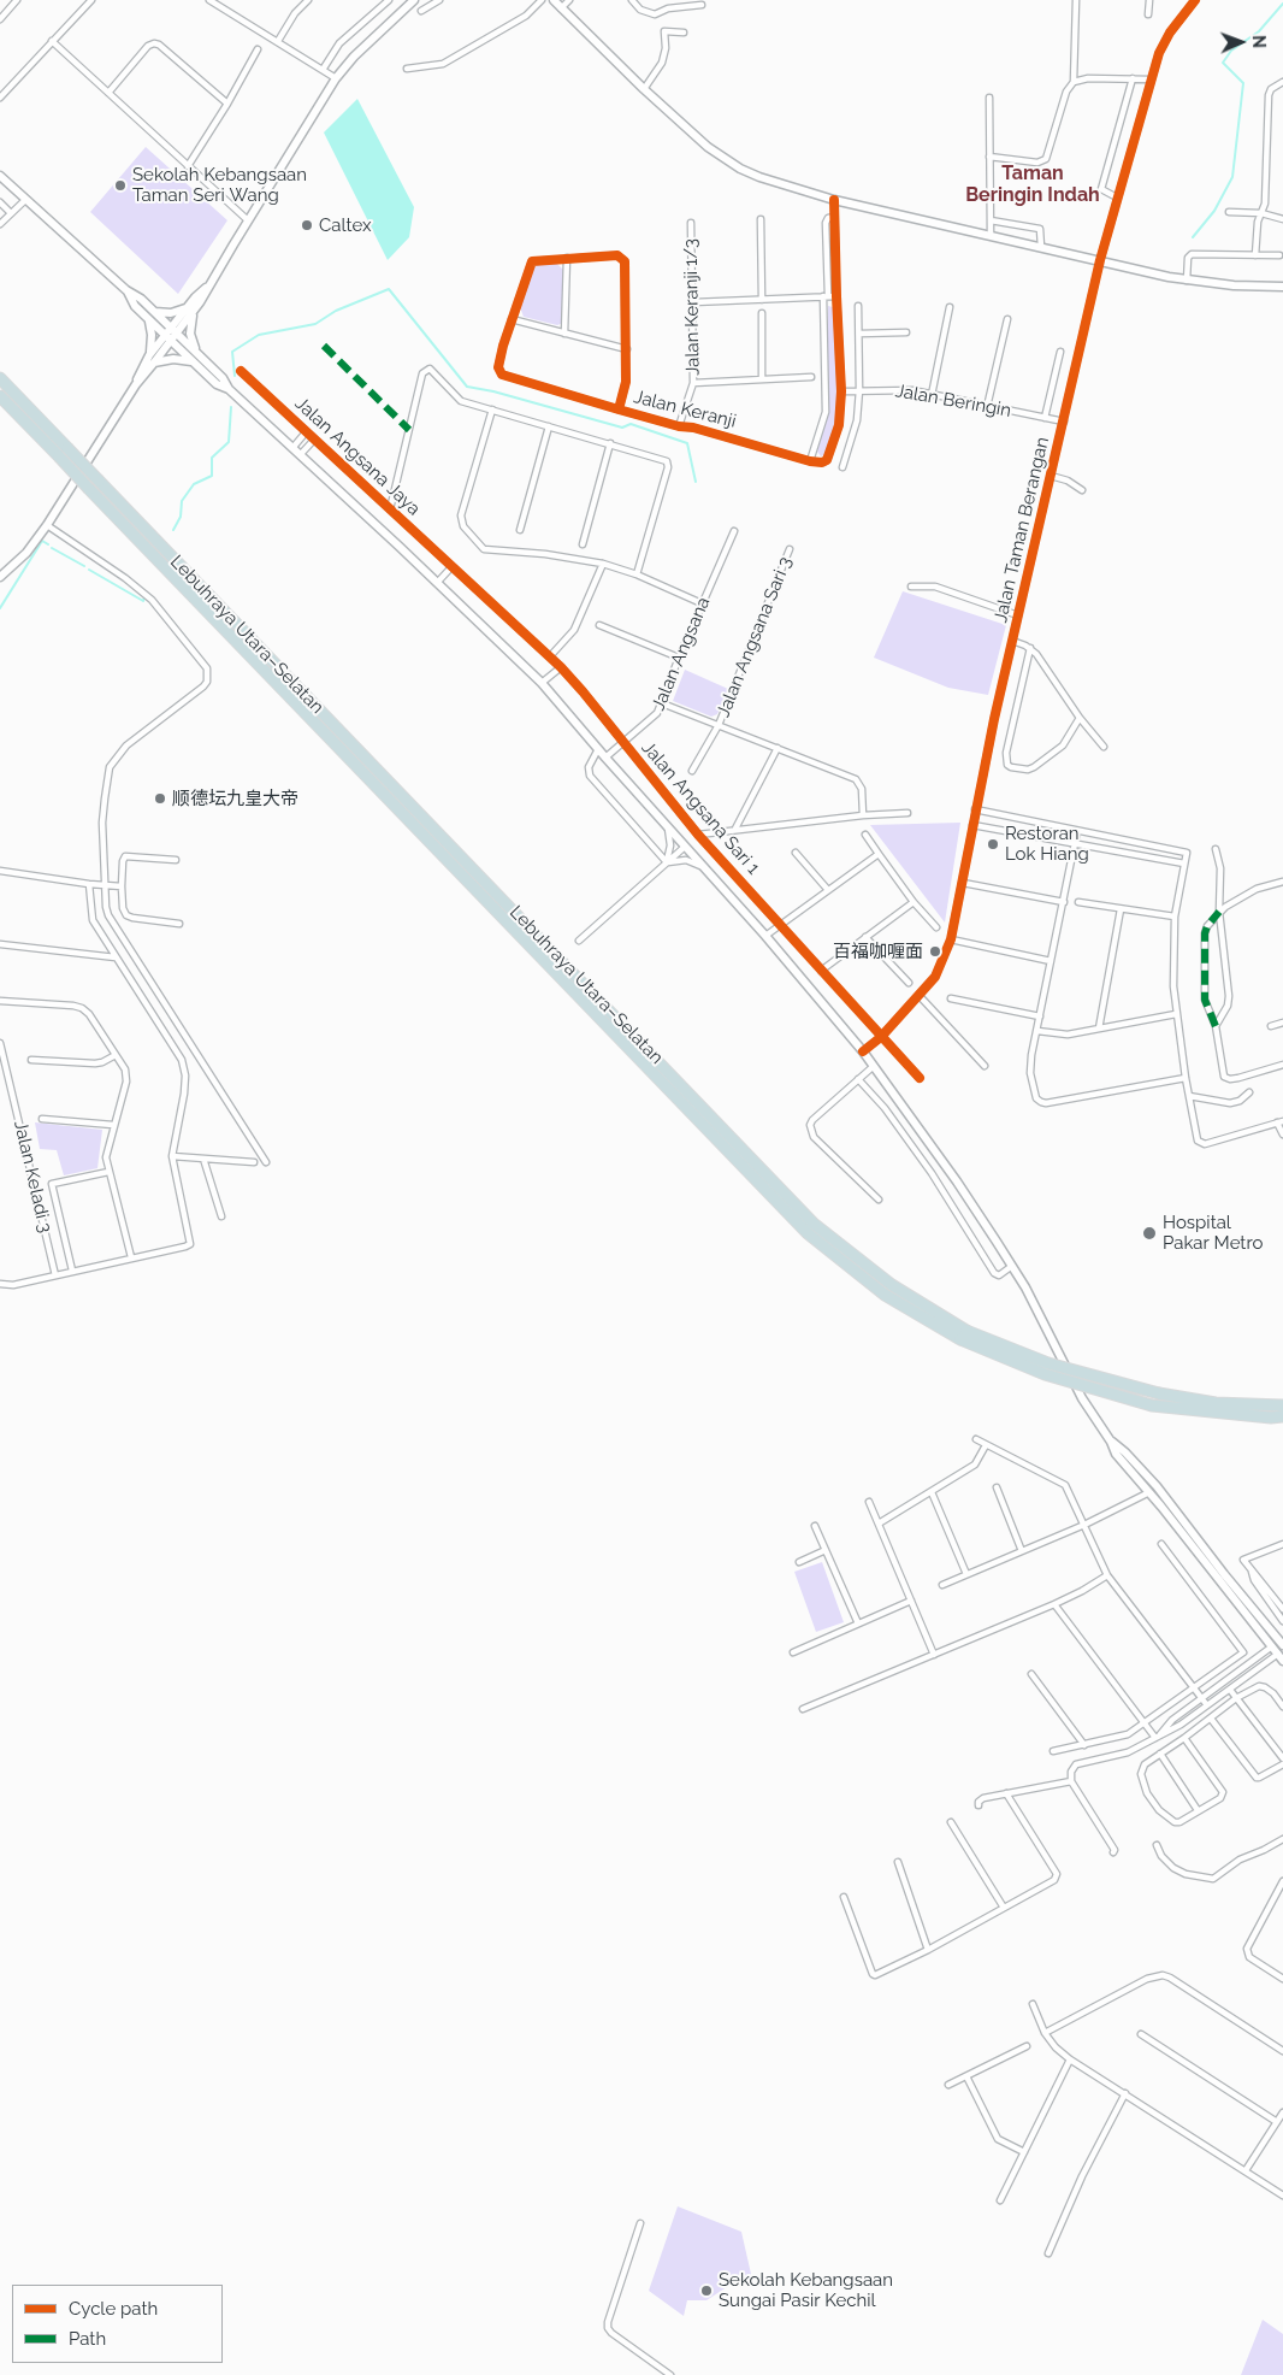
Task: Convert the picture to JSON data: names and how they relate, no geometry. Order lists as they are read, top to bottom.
{
  "streets": {
    "highway": ["Lebuhraya Utara–Selatan"],
    "street": [
      "Jalan Keranji 1/3",
      "Jalan Beringin",
      "Jalan Keranji",
      "Jalan Angsana Jaya",
      "Jalan Taman Berangan",
      "Jalan Angsana Sari 3",
      "Jalan Angsana",
      "Jalan Angsana Sari 1",
      "Jalan Keladi 3"
    ]
  },
  "crossings": [
    ["Jalan Keranji 1/3", "Jalan Keranji"],
    ["Jalan Beringin", "Jalan Keranji"],
    ["Jalan Beringin", "Jalan Taman Berangan"],
    ["Jalan Angsana Jaya", "Jalan Angsana Sari 1"],
    ["Jalan Taman Berangan", "Jalan Angsana Sari 1"],
    ["Jalan Angsana", "Jalan Angsana Sari 1"]
  ],
  "districts": ["Taman Beringin Indah"],
  "places": [
    "Sekolah Kebangsaan Taman Seri Wang",
    "Caltex",
    "顺德坛九皇大帝",
    "Restoran Lok Hiang",
    "百福咖喱面",
    "Hospital Pakar Metro",
    "Sekolah Kebangsaan Sungai Pasir Kechil"
  ],
  "legend": ["Cycle path", "Path"],
  "north": "right"
}
